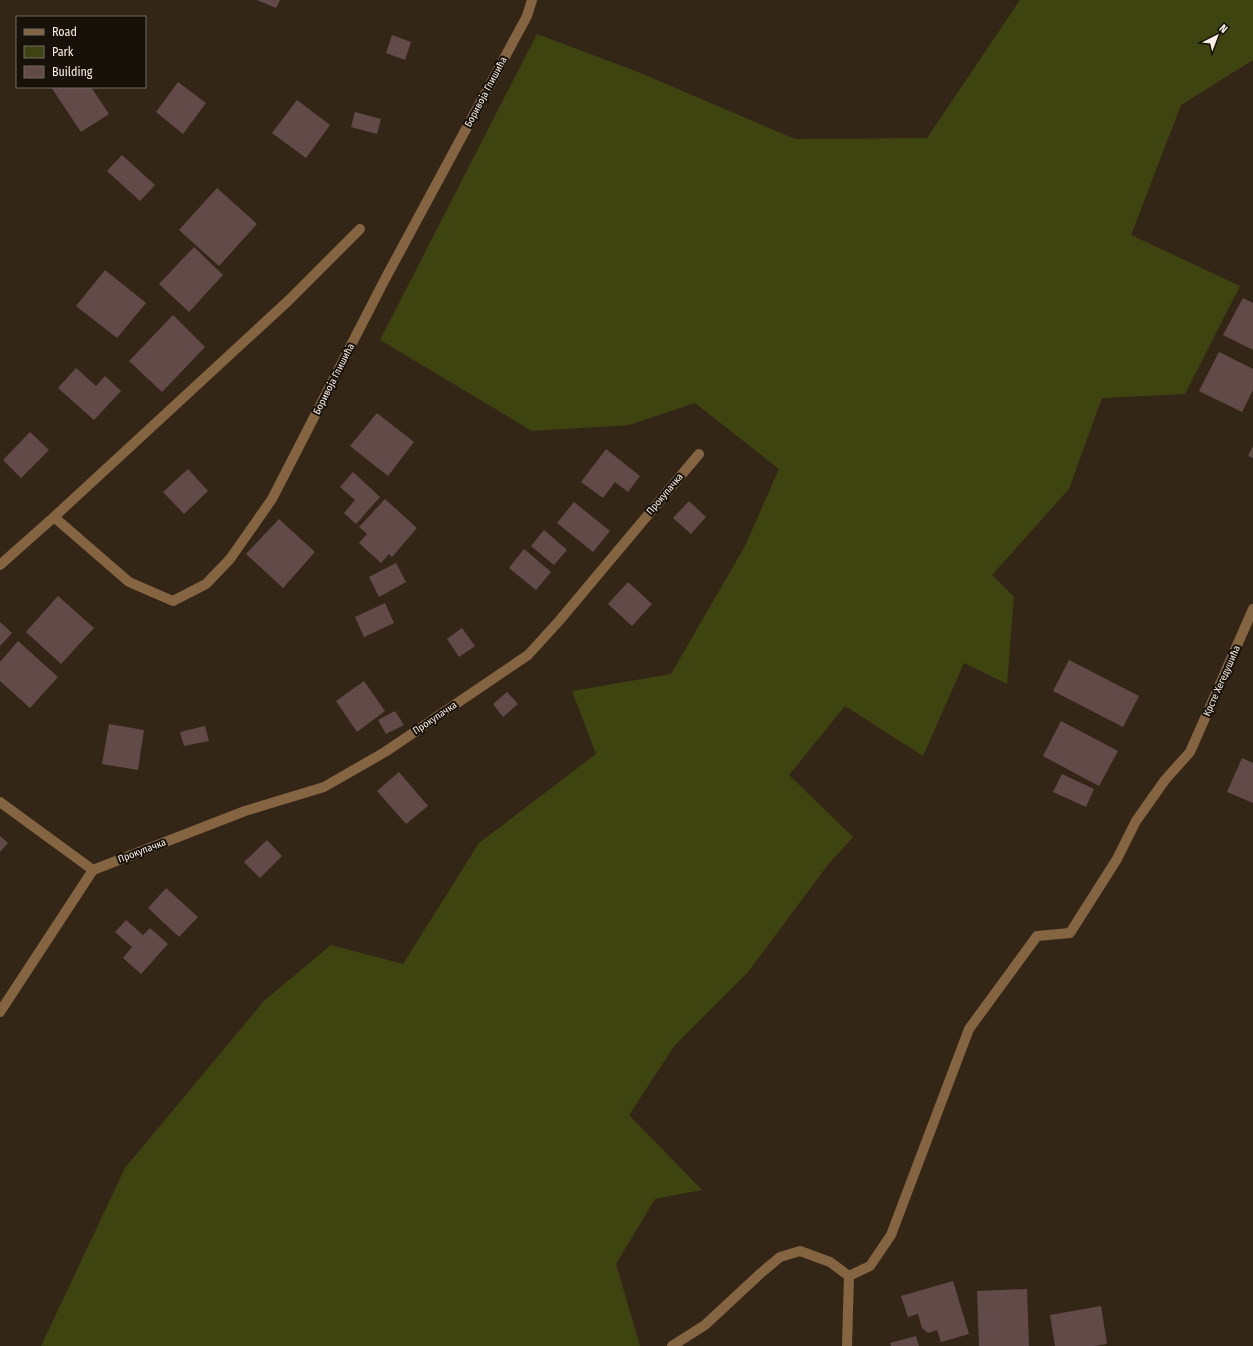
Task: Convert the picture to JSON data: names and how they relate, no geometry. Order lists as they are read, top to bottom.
{
  "streets": {
    "street": ["Боривоја Глишића", "Прокупачка", "Крсте Хегедушића"]
  },
  "legend": ["Road", "Park", "Building"],
  "north": "top right"
}
